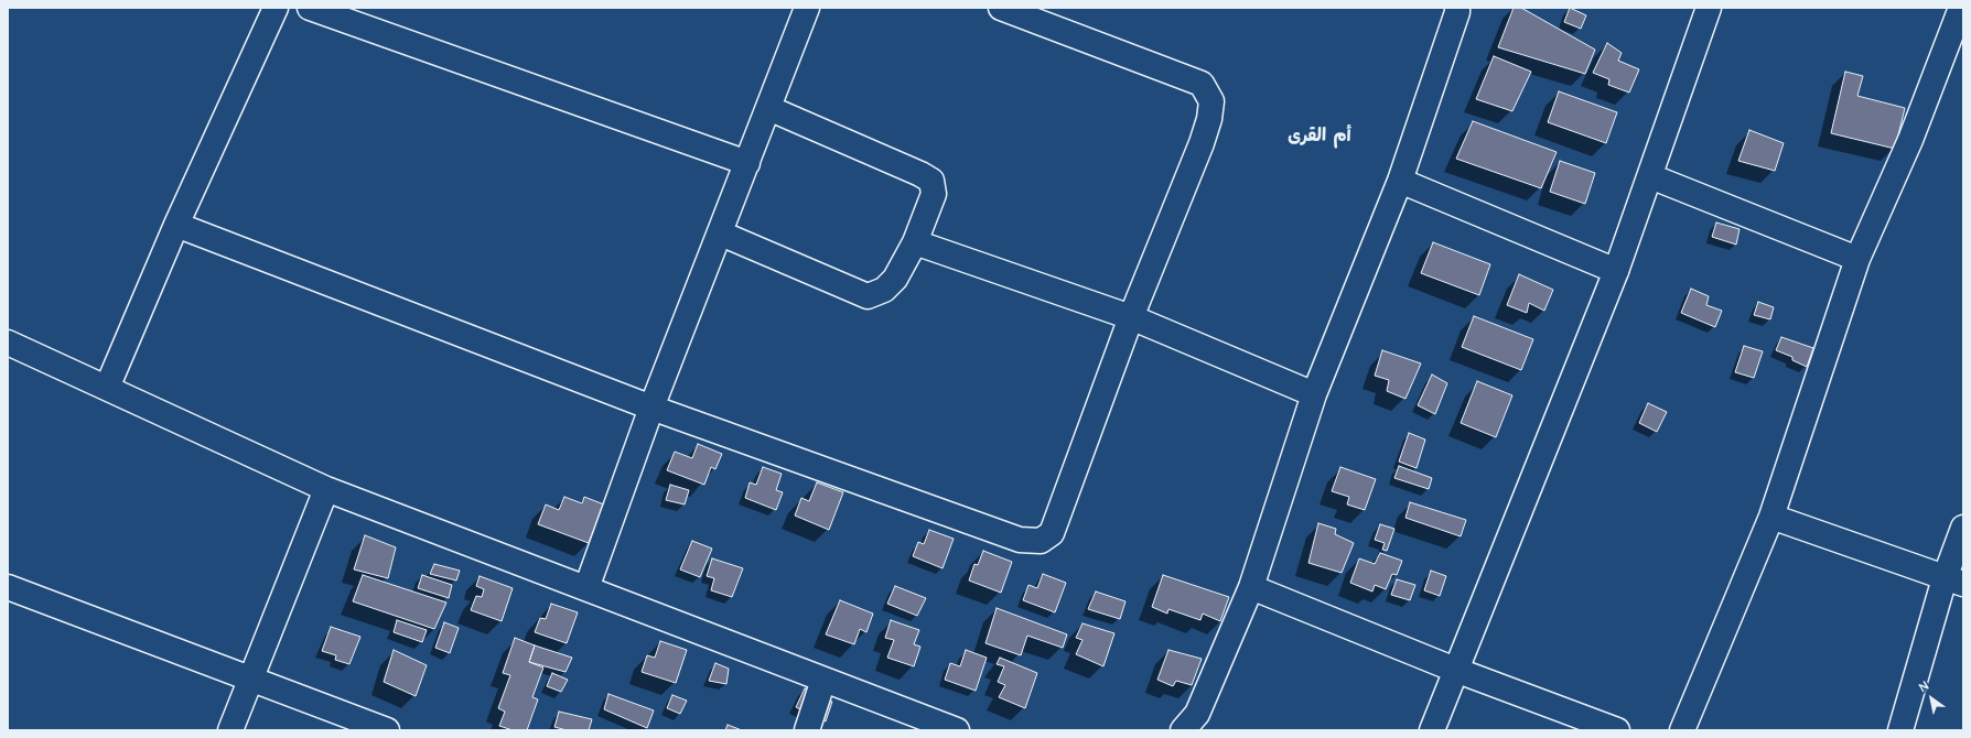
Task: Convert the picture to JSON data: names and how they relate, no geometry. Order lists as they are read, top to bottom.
{
  "districts": ["أم القرى"],
  "north": "top left"
}
